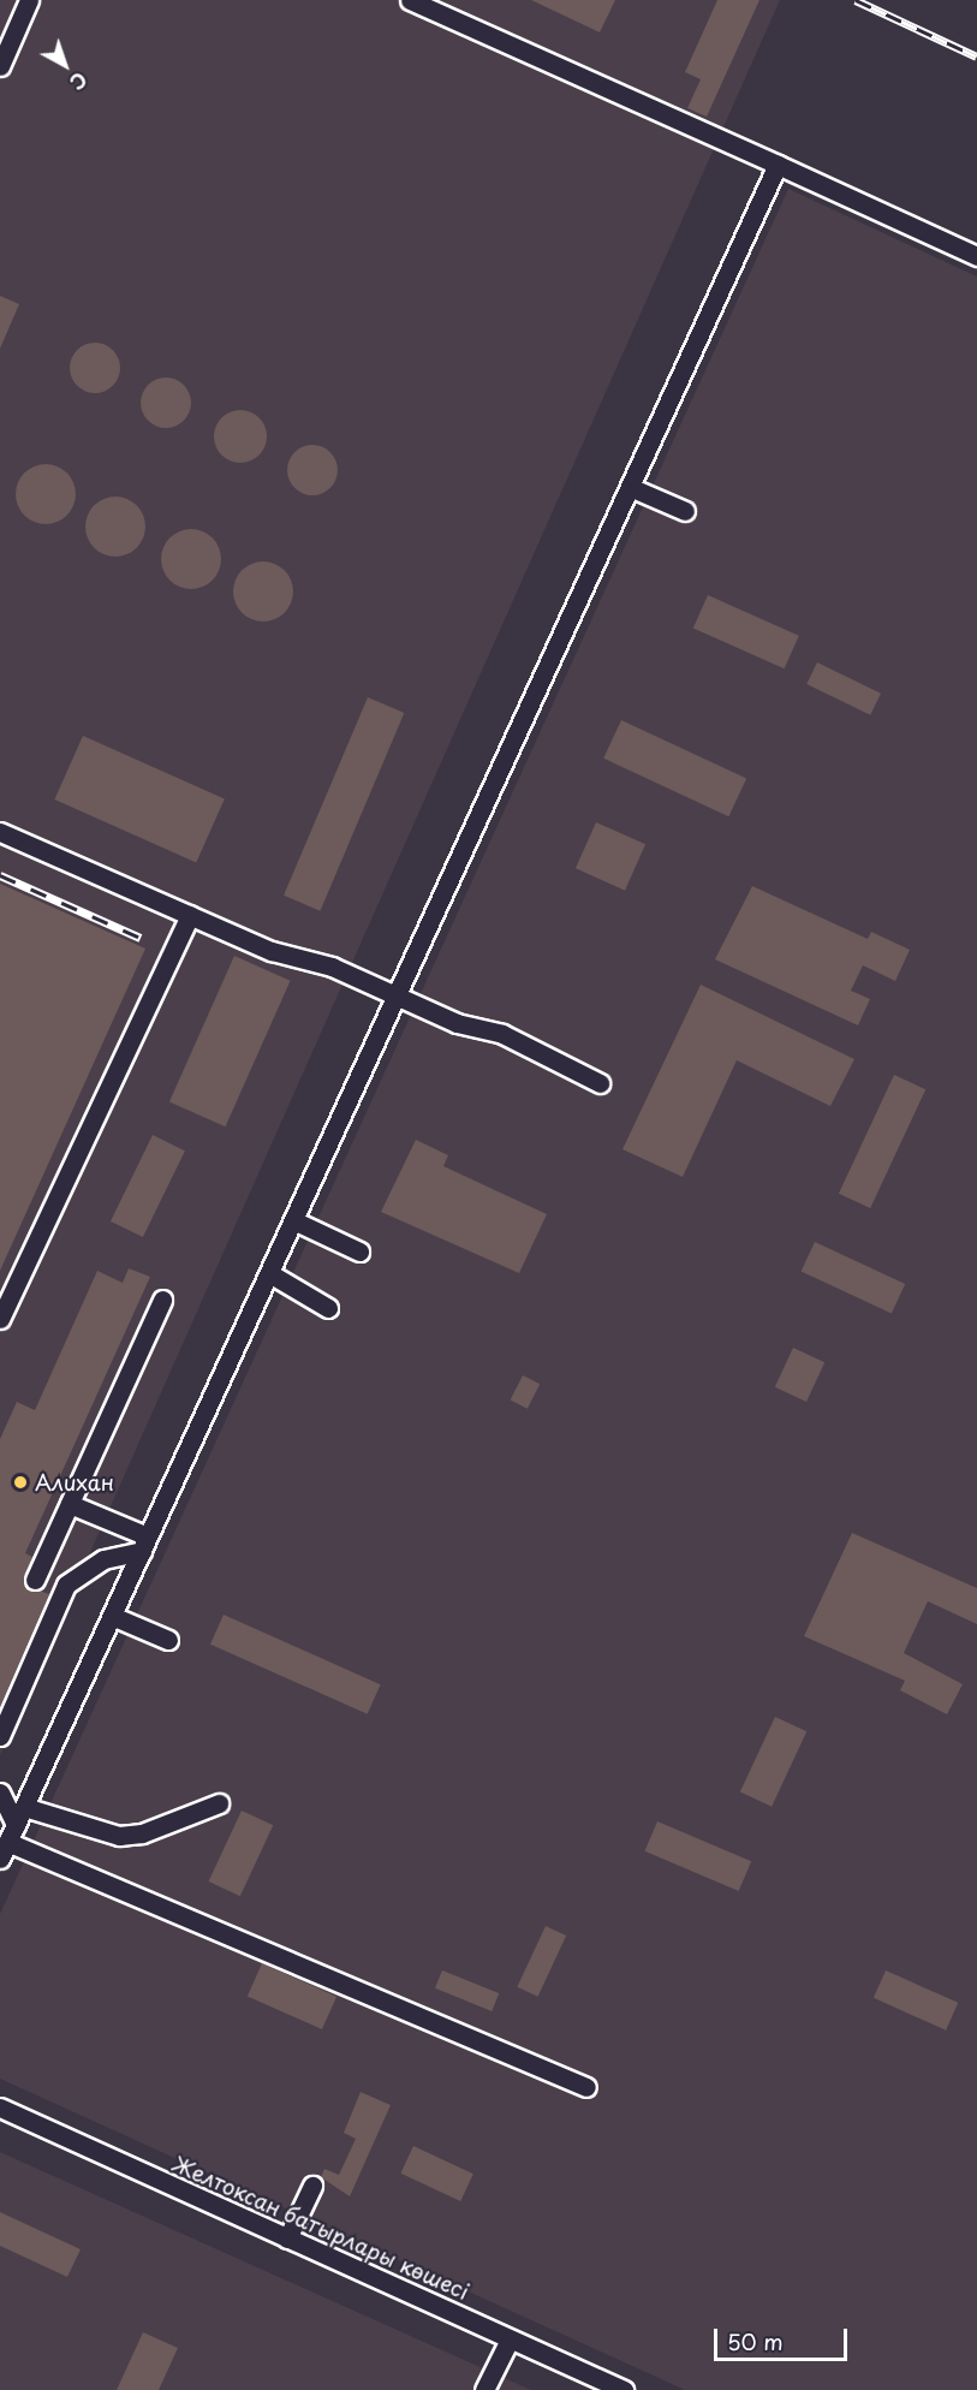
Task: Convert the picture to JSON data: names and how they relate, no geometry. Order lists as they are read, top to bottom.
{
  "streets": {
    "street": ["Желтоксан батырлары көшесі"]
  },
  "places": ["Алихан"],
  "scale_bar": "50 m",
  "north": "bottom right"
}
